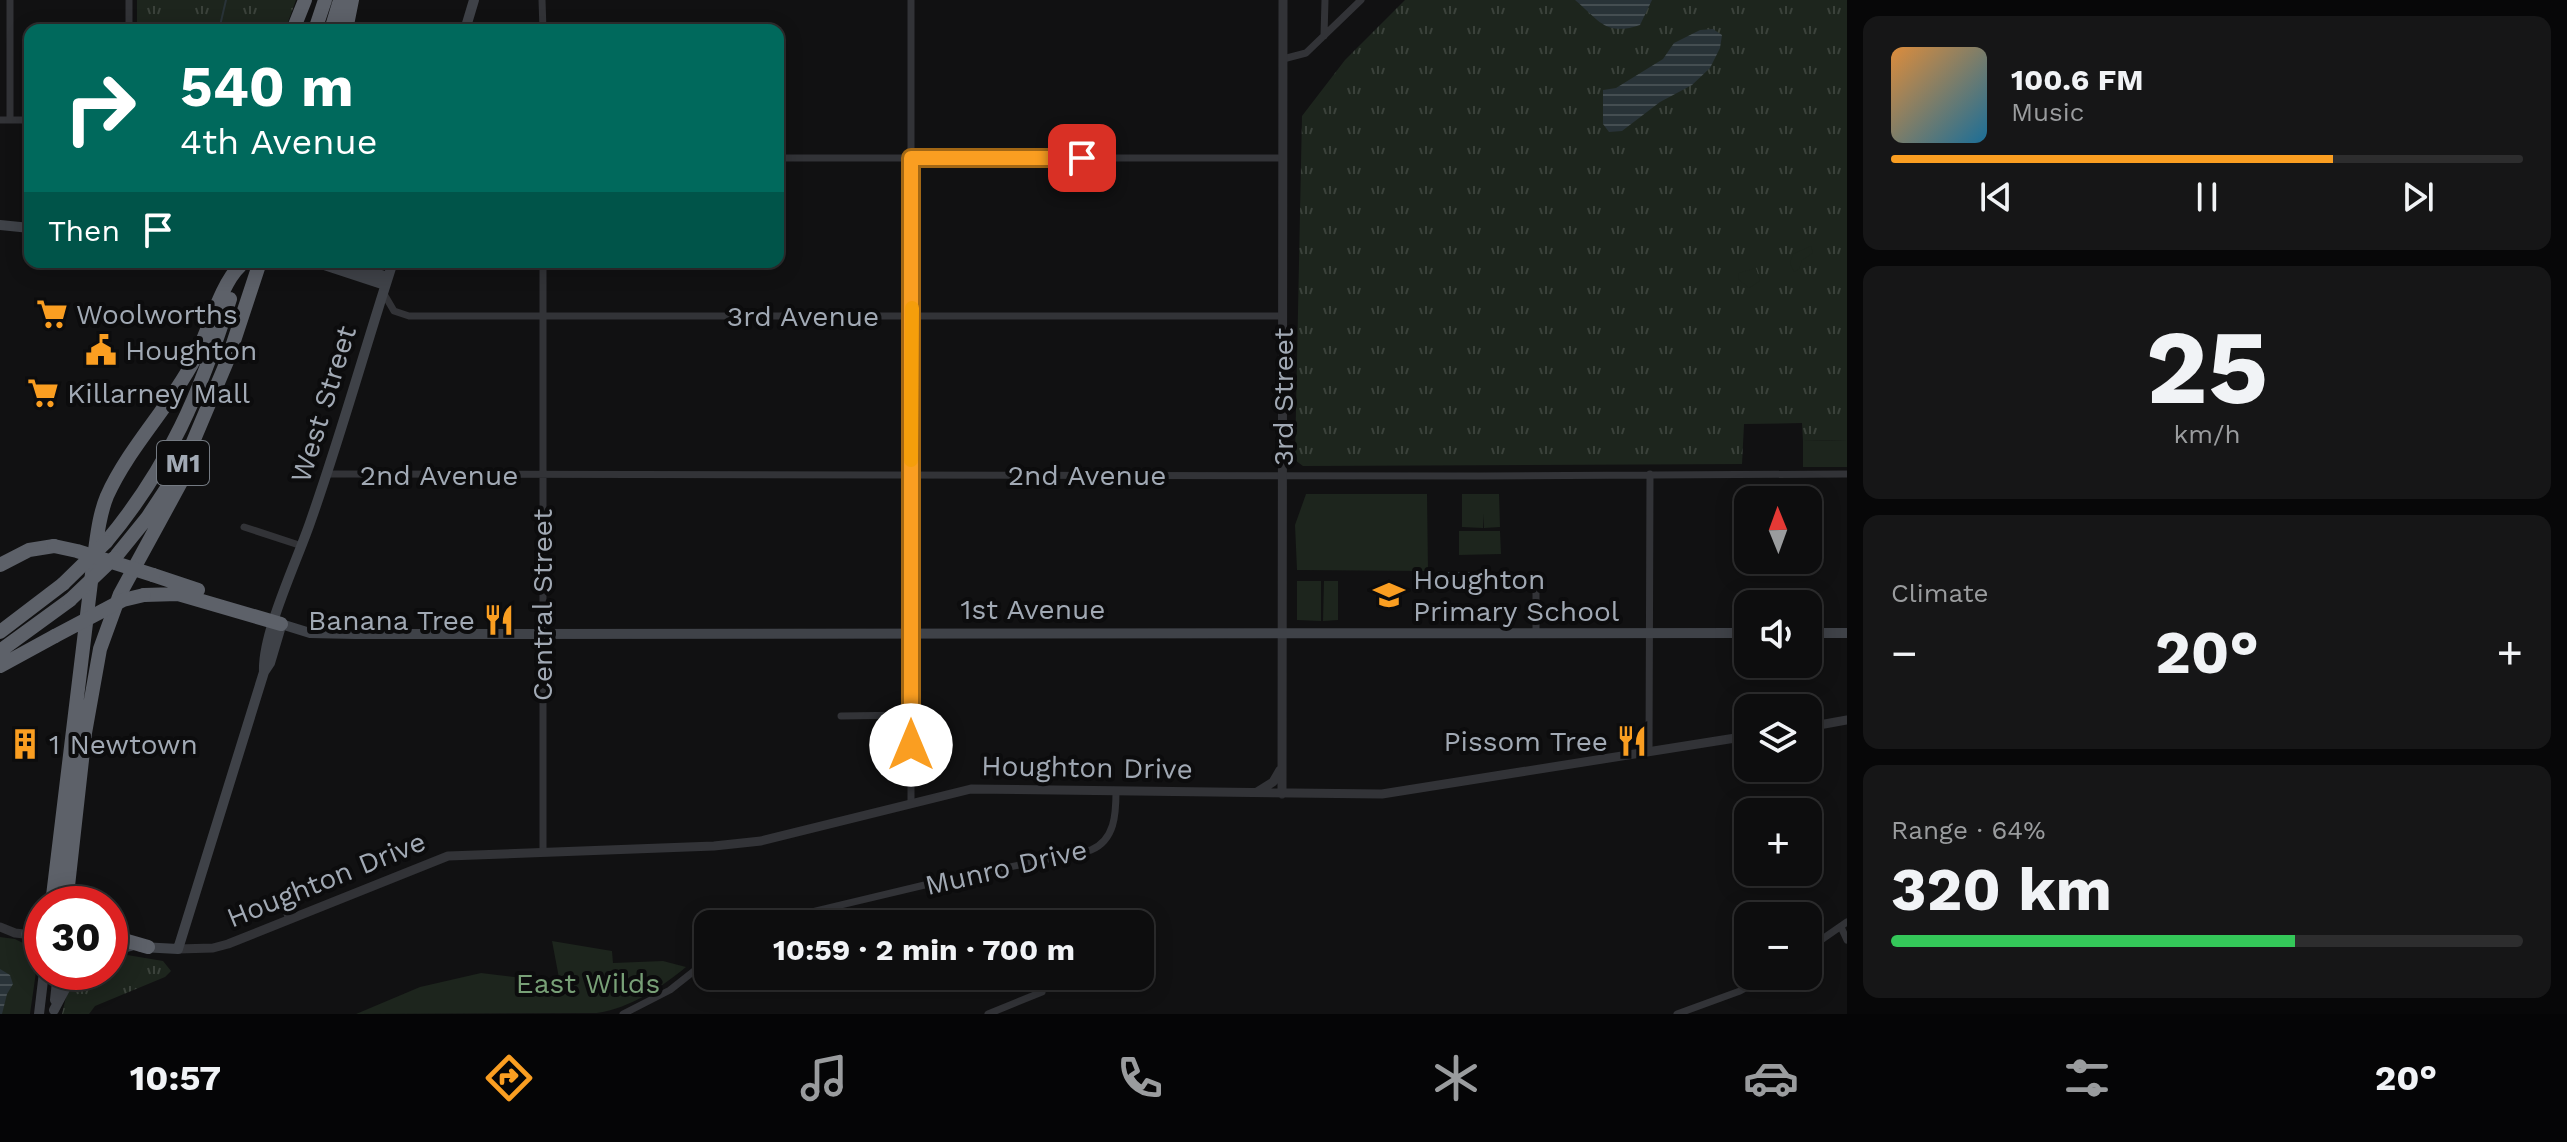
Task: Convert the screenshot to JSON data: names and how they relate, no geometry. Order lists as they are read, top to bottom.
{
  "streets": {
    "highway": ["M1"],
    "main road": ["West Street", "1st Avenue", "Houghton Drive"],
    "street": [
      "3rd Avenue",
      "3rd Street",
      "2nd Avenue",
      "Central Street",
      "Munro Drive"
    ]
  },
  "crossings": [
    ["3rd Avenue", "3rd Street"],
    ["3rd Avenue", "West Street"],
    ["3rd Avenue", "Central Street"],
    ["3rd Street", "2nd Avenue"],
    ["3rd Street", "1st Avenue"],
    ["3rd Street", "Houghton Drive"],
    ["West Street", "2nd Avenue"],
    ["West Street", "1st Avenue"],
    ["West Street", "Houghton Drive"],
    ["2nd Avenue", "Central Street"],
    ["Central Street", "1st Avenue"],
    ["Central Street", "Houghton Drive"],
    ["Houghton Drive", "Munro Drive"]
  ],
  "parks": ["East Wilds"],
  "places": {
    "supermarket": ["Woolworths", "Killarney Mall"],
    "public building": ["Houghton"],
    "school or university": ["Houghton Primary School"],
    "restaurant": ["Banana Tree", "Pissom Tree"],
    "building": ["1 Newtown"]
  },
  "north": "top",
  "page": {
    "turn": ["540 m", "4th Avenue"],
    "song": ["100.6 FM", "Music"],
    "then": "Then",
    "tile": [
      ["25", "km/h"],
      "Climate",
      ["Range · 64%", "320 km"]
    ],
    "map_buttons": ["+", "−"],
    "heat": ["−", "20°", "+"],
    "limit": "30",
    "trip": "10:59 · 2 min · 700 m",
    "tabs": ["10:57", "20°"]
  }
}
